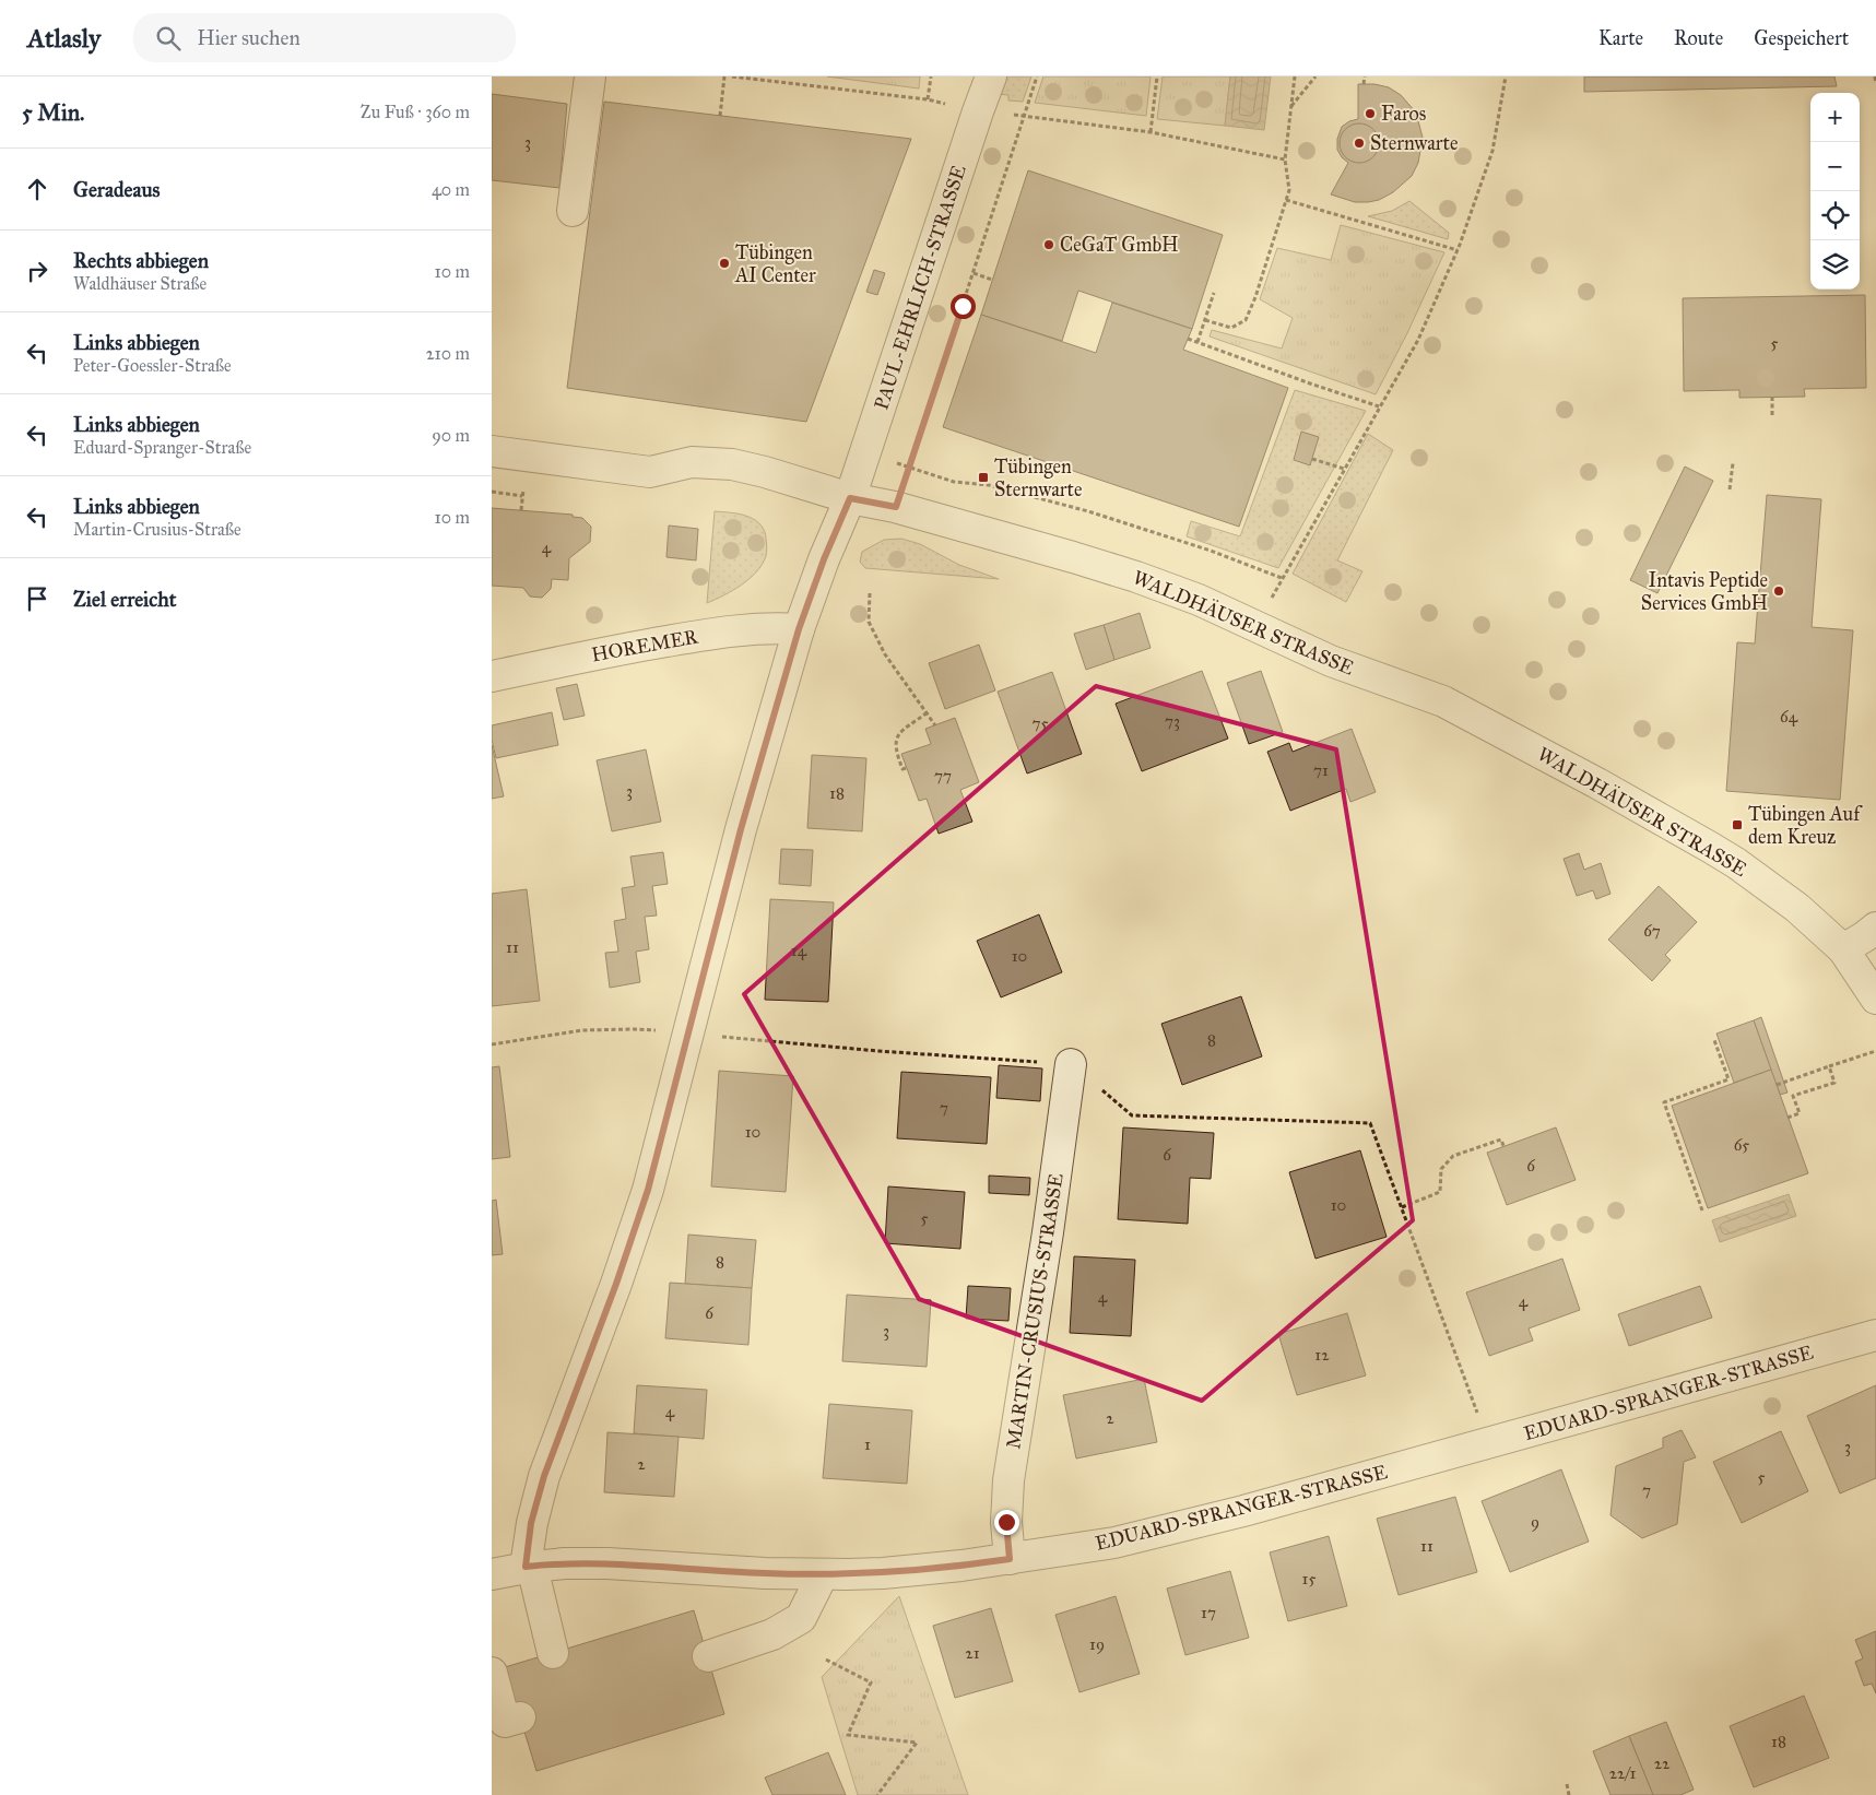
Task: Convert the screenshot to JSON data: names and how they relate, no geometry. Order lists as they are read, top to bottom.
{
  "streets": {
    "street": [
      "PAUL-EHRLICH-STRASSE",
      "WALDHÄUSER STRASSE",
      "HOREMER",
      "MARTIN-CRUSIUS-STRASSE",
      "EDUARD-SPRANGER-STRASSE"
    ]
  },
  "crossings": [
    ["PAUL-EHRLICH-STRASSE", "WALDHÄUSER STRASSE"],
    ["PAUL-EHRLICH-STRASSE", "HOREMER"],
    ["PAUL-EHRLICH-STRASSE", "EDUARD-SPRANGER-STRASSE"],
    ["MARTIN-CRUSIUS-STRASSE", "EDUARD-SPRANGER-STRASSE"]
  ],
  "places": {
    "other": [
      "Faros",
      "Sternwarte",
      "CeGaT GmbH",
      "Tübingen AI Center",
      "Intavis Peptide Services GmbH"
    ],
    "transit": ["Tübingen Sternwarte", "Tübingen Auf dem Kreuz"]
  },
  "house_numbers": [
    "3",
    "5",
    "4",
    "64",
    "73",
    "75",
    "71",
    "77",
    "3",
    "18",
    "67",
    "11",
    "14",
    "10",
    "8",
    "7",
    "10",
    "65",
    "6",
    "6",
    "10",
    "5",
    "8",
    "4",
    "4",
    "6",
    "3",
    "12",
    "4",
    "2",
    "1",
    "3",
    "2",
    "5",
    "7",
    "9",
    "11",
    "15",
    "17",
    "19",
    "21",
    "18",
    "22",
    "22/1"
  ],
  "page": {
    "header": "Atlasly",
    "search": "Hier suchen",
    "nav": ["Karte", "Route", "Gespeichert"],
    "heading": ["5 Min.", "Zu Fuß · 360 m"],
    "map_buttons": ["+", "−"],
    "list": [
      ["Geradeaus", "40 m"],
      ["Rechts abbiegen", "Waldhäuser Straße", "10 m"],
      ["Links abbiegen", "Peter-Goessler-Straße", "210 m"],
      ["Links abbiegen", "Eduard-Spranger-Straße", "90 m"],
      ["Links abbiegen", "Martin-Crusius-Straße", "10 m"],
      "Ziel erreicht"
    ]
  }
}
